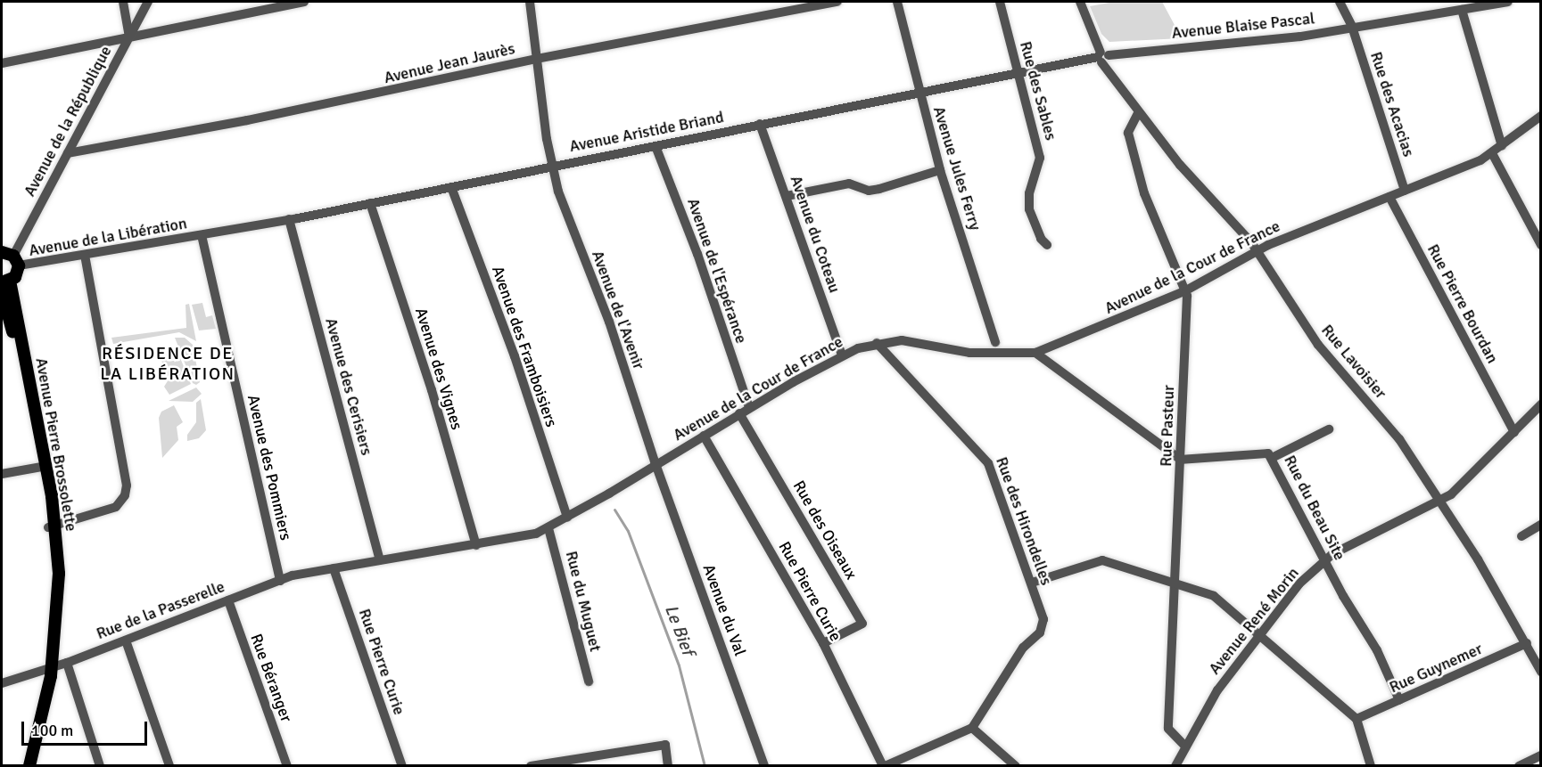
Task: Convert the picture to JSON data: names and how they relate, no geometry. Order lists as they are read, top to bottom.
{
  "streets": {
    "main road": ["Avenue Pierre Brossolette"],
    "street": [
      "Avenue Blaise Pascal",
      "Avenue Jean Jaurès",
      "Rue des Sables",
      "Rue des Acacias",
      "Avenue de la République",
      "Avenue Aristide Briand",
      "Avenue Jules Ferry",
      "Avenue du Coteau",
      "Avenue de la Libération",
      "Avenue de la Cour de France",
      "Avenue de l'Espérance",
      "Rue Pierre Bourdan",
      "Avenue de l'Avenir",
      "Avenue des Framboisiers",
      "Rue Lavoisier",
      "Avenue des Vignes",
      "Avenue des Cerisiers",
      "Rue Pasteur",
      "Avenue des Pommiers",
      "Rue du Beau Site",
      "Rue des Hirondelles",
      "Rue des Oiseaux",
      "Rue Pierre Curie",
      "Rue du Muguet",
      "Rue de la Passerelle",
      "Avenue du Val",
      "Avenue René Morin",
      "Rue Guynemer",
      "Rue Béranger"
    ]
  },
  "crossings": [
    ["Avenue Blaise Pascal", "Rue des Acacias"],
    ["Avenue Blaise Pascal", "Avenue Aristide Briand"],
    ["Avenue Blaise Pascal", "Rue Lavoisier"],
    ["Avenue Jean Jaurès", "Avenue de la République"],
    ["Avenue Jean Jaurès", "Avenue de l'Avenir"],
    ["Rue des Sables", "Avenue Aristide Briand"],
    ["Rue des Acacias", "Avenue de la Cour de France"],
    ["Avenue de la République", "Avenue de la Libération"],
    ["Avenue Aristide Briand", "Avenue Jules Ferry"],
    ["Avenue Aristide Briand", "Avenue du Coteau"],
    ["Avenue Aristide Briand", "Avenue de la Libération"],
    ["Avenue Aristide Briand", "Avenue de l'Espérance"],
    ["Avenue Aristide Briand", "Avenue de l'Avenir"],
    ["Avenue Aristide Briand", "Avenue des Framboisiers"],
    ["Avenue Aristide Briand", "Rue Lavoisier"],
    ["Avenue Aristide Briand", "Avenue des Vignes"],
    ["Avenue Aristide Briand", "Avenue des Cerisiers"],
    ["Avenue Aristide Briand", "Avenue des Pommiers"],
    ["Avenue du Coteau", "Avenue de la Cour de France"],
    ["Avenue de la Libération", "Avenue des Pommiers"],
    ["Avenue de la Cour de France", "Avenue de l'Espérance"],
    ["Avenue de la Cour de France", "Rue Pierre Bourdan"],
    ["Avenue de la Cour de France", "Avenue de l'Avenir"],
    ["Avenue de la Cour de France", "Avenue des Framboisiers"],
    ["Avenue de la Cour de France", "Rue Lavoisier"],
    ["Avenue de la Cour de France", "Avenue des Vignes"],
    ["Avenue de la Cour de France", "Avenue des Cerisiers"],
    ["Avenue de la Cour de France", "Rue Pasteur"],
    ["Avenue de la Cour de France", "Avenue des Pommiers"],
    ["Avenue de la Cour de France", "Rue des Hirondelles"],
    ["Avenue de la Cour de France", "Rue des Oiseaux"],
    ["Avenue de la Cour de France", "Rue Pierre Curie"],
    ["Avenue de la Cour de France", "Rue du Muguet"],
    ["Avenue de la Cour de France", "Rue de la Passerelle"],
    ["Avenue de la Cour de France", "Avenue du Val"],
    ["Rue Pierre Bourdan", "Avenue René Morin"],
    ["Avenue de l'Avenir", "Avenue du Val"],
    ["Rue Lavoisier", "Rue Pasteur"],
    ["Rue Lavoisier", "Avenue René Morin"],
    ["Rue Lavoisier", "Rue Guynemer"],
    ["Rue Pasteur", "Rue du Beau Site"],
    ["Rue Pasteur", "Avenue René Morin"],
    ["Avenue Pierre Brossolette", "Rue de la Passerelle"],
    ["Avenue des Pommiers", "Rue de la Passerelle"],
    ["Rue du Beau Site", "Avenue René Morin"],
    ["Rue du Beau Site", "Rue Guynemer"],
    ["Rue des Oiseaux", "Rue Pierre Curie"],
    ["Rue de la Passerelle", "Rue Béranger"]
  ],
  "districts": ["RÉSIDENCE DE LA LIBÉRATION"],
  "water": ["Le Bief"],
  "scale_bar": "100 m"
}
